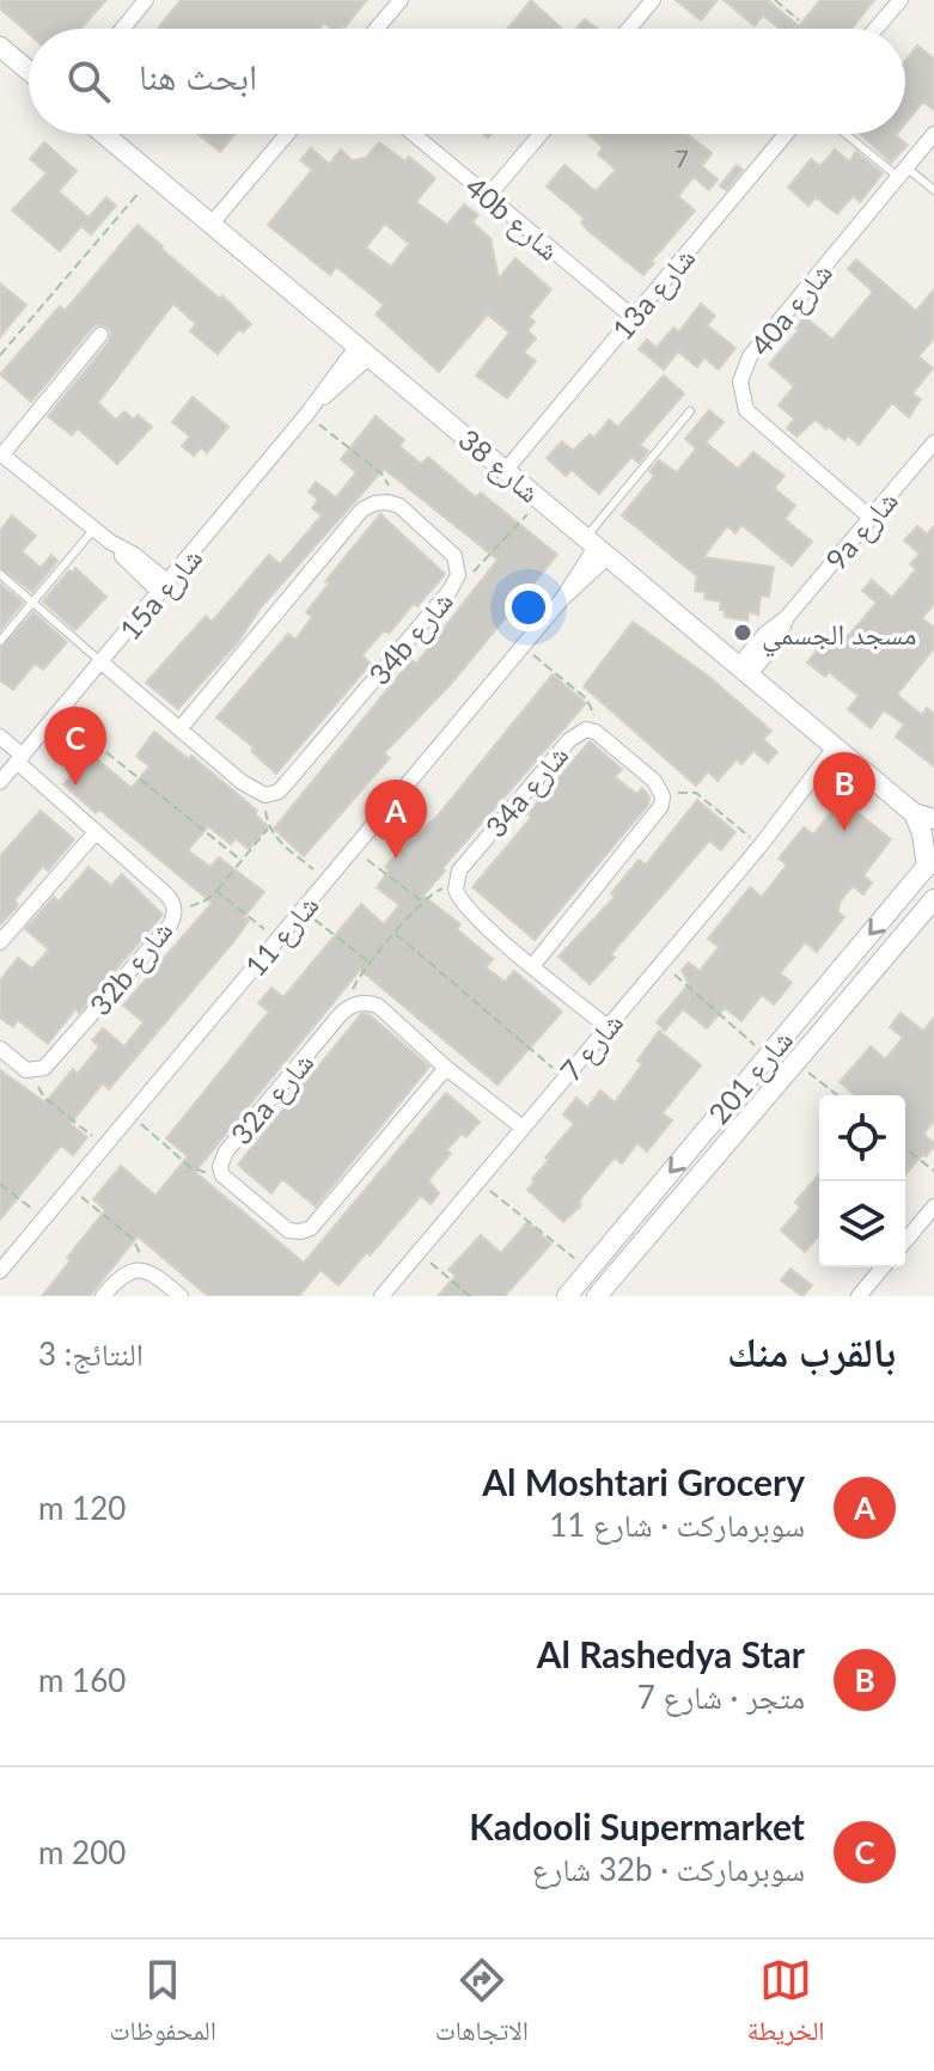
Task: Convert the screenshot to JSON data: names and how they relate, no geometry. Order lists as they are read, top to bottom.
{
  "streets": {
    "street": [
      "40b شارع",
      "13a شارع",
      "40a شارع",
      "شارع 38",
      "9a شارع",
      "15a شارع",
      "34b شارع",
      "34a شارع",
      "شارع 11",
      "32b شارع",
      "شارع 7",
      "شارع 201",
      "32a شارع"
    ]
  },
  "crossings": [
    ["40b شارع", "13a شارع"],
    ["13a شارع", "شارع 38"],
    ["40a شارع", "9a شارع"],
    ["شارع 38", "9a شارع"],
    ["شارع 38", "15a شارع"],
    ["شارع 38", "شارع 11"],
    ["شارع 38", "شارع 7"],
    ["شارع 38", "شارع 201"],
    ["15a شارع", "32b شارع"]
  ],
  "places": ["مسجد الجسمي"],
  "house_numbers": ["7"],
  "page": {
    "search": "ابحث هنا",
    "pins": ["C", "B", "A"],
    "heading": ["بالقرب منك", "النتائج: 3"],
    "list": [
      {
        "mark": "A",
        "name": "Al Moshtari Grocery",
        "note": "سوبرماركت · شارع 11",
        "value": "120 m"
      },
      {
        "mark": "B",
        "name": "Al Rashedya Star",
        "note": "متجر · شارع 7",
        "value": "160 m"
      },
      {
        "mark": "C",
        "name": "Kadooli Supermarket",
        "note": "سوبرماركت · 32b شارع",
        "value": "200 m"
      }
    ],
    "nav": ["الخريطة", "الاتجاهات", "المحفوظات"]
  }
}
